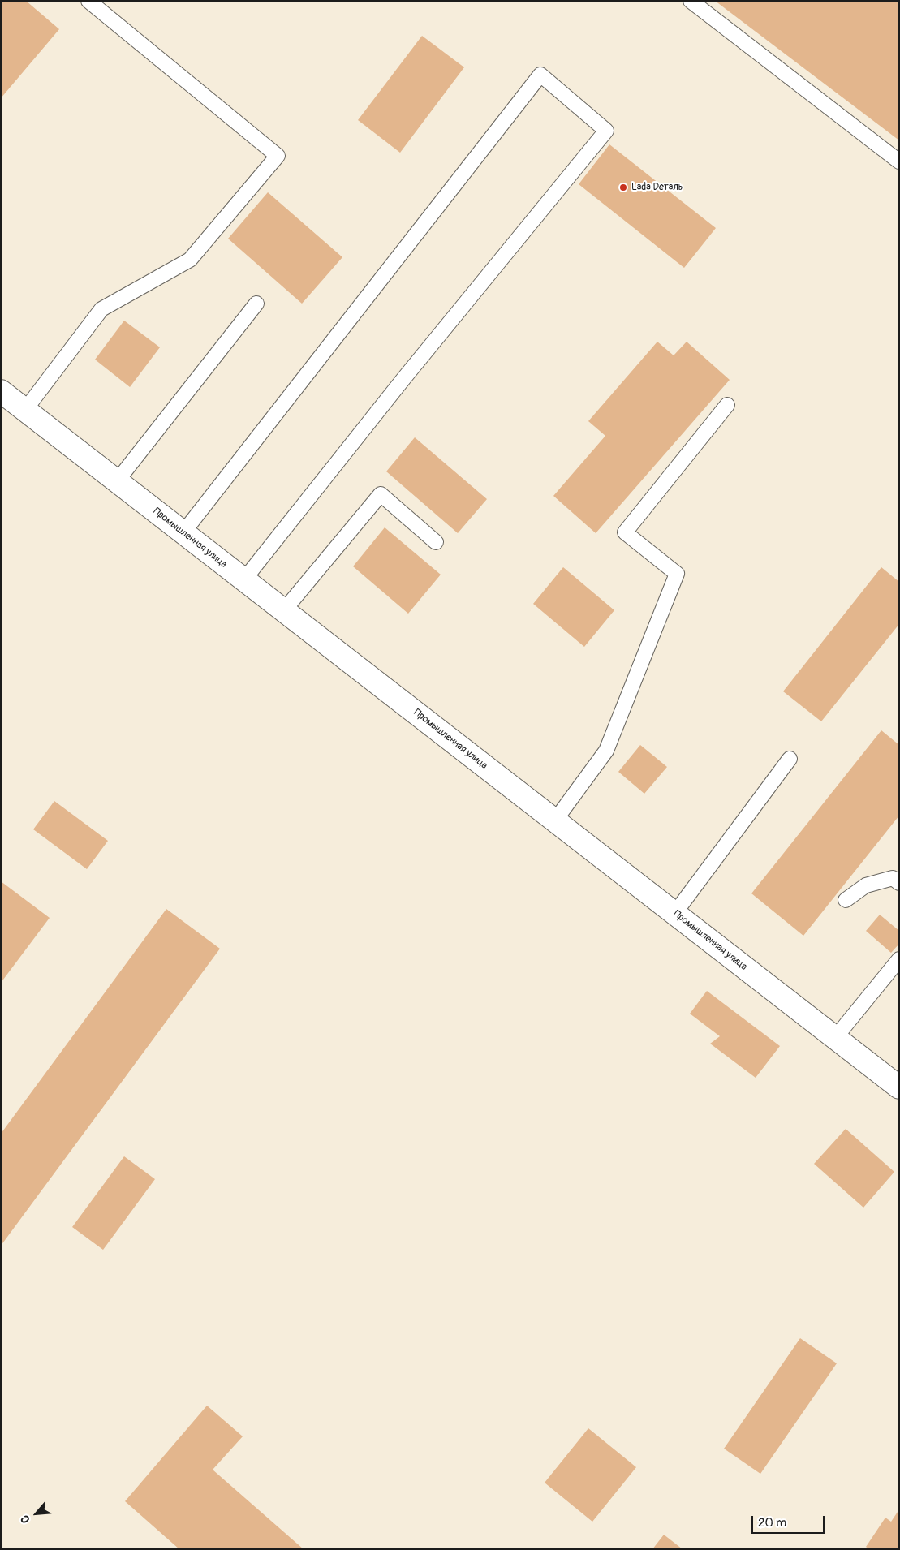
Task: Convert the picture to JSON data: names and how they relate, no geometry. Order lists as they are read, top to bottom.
{
  "streets": {
    "street": ["Промышленная улица"]
  },
  "places": ["Lada Dеталь"],
  "scale_bar": "20 m",
  "north": "bottom left"
}
